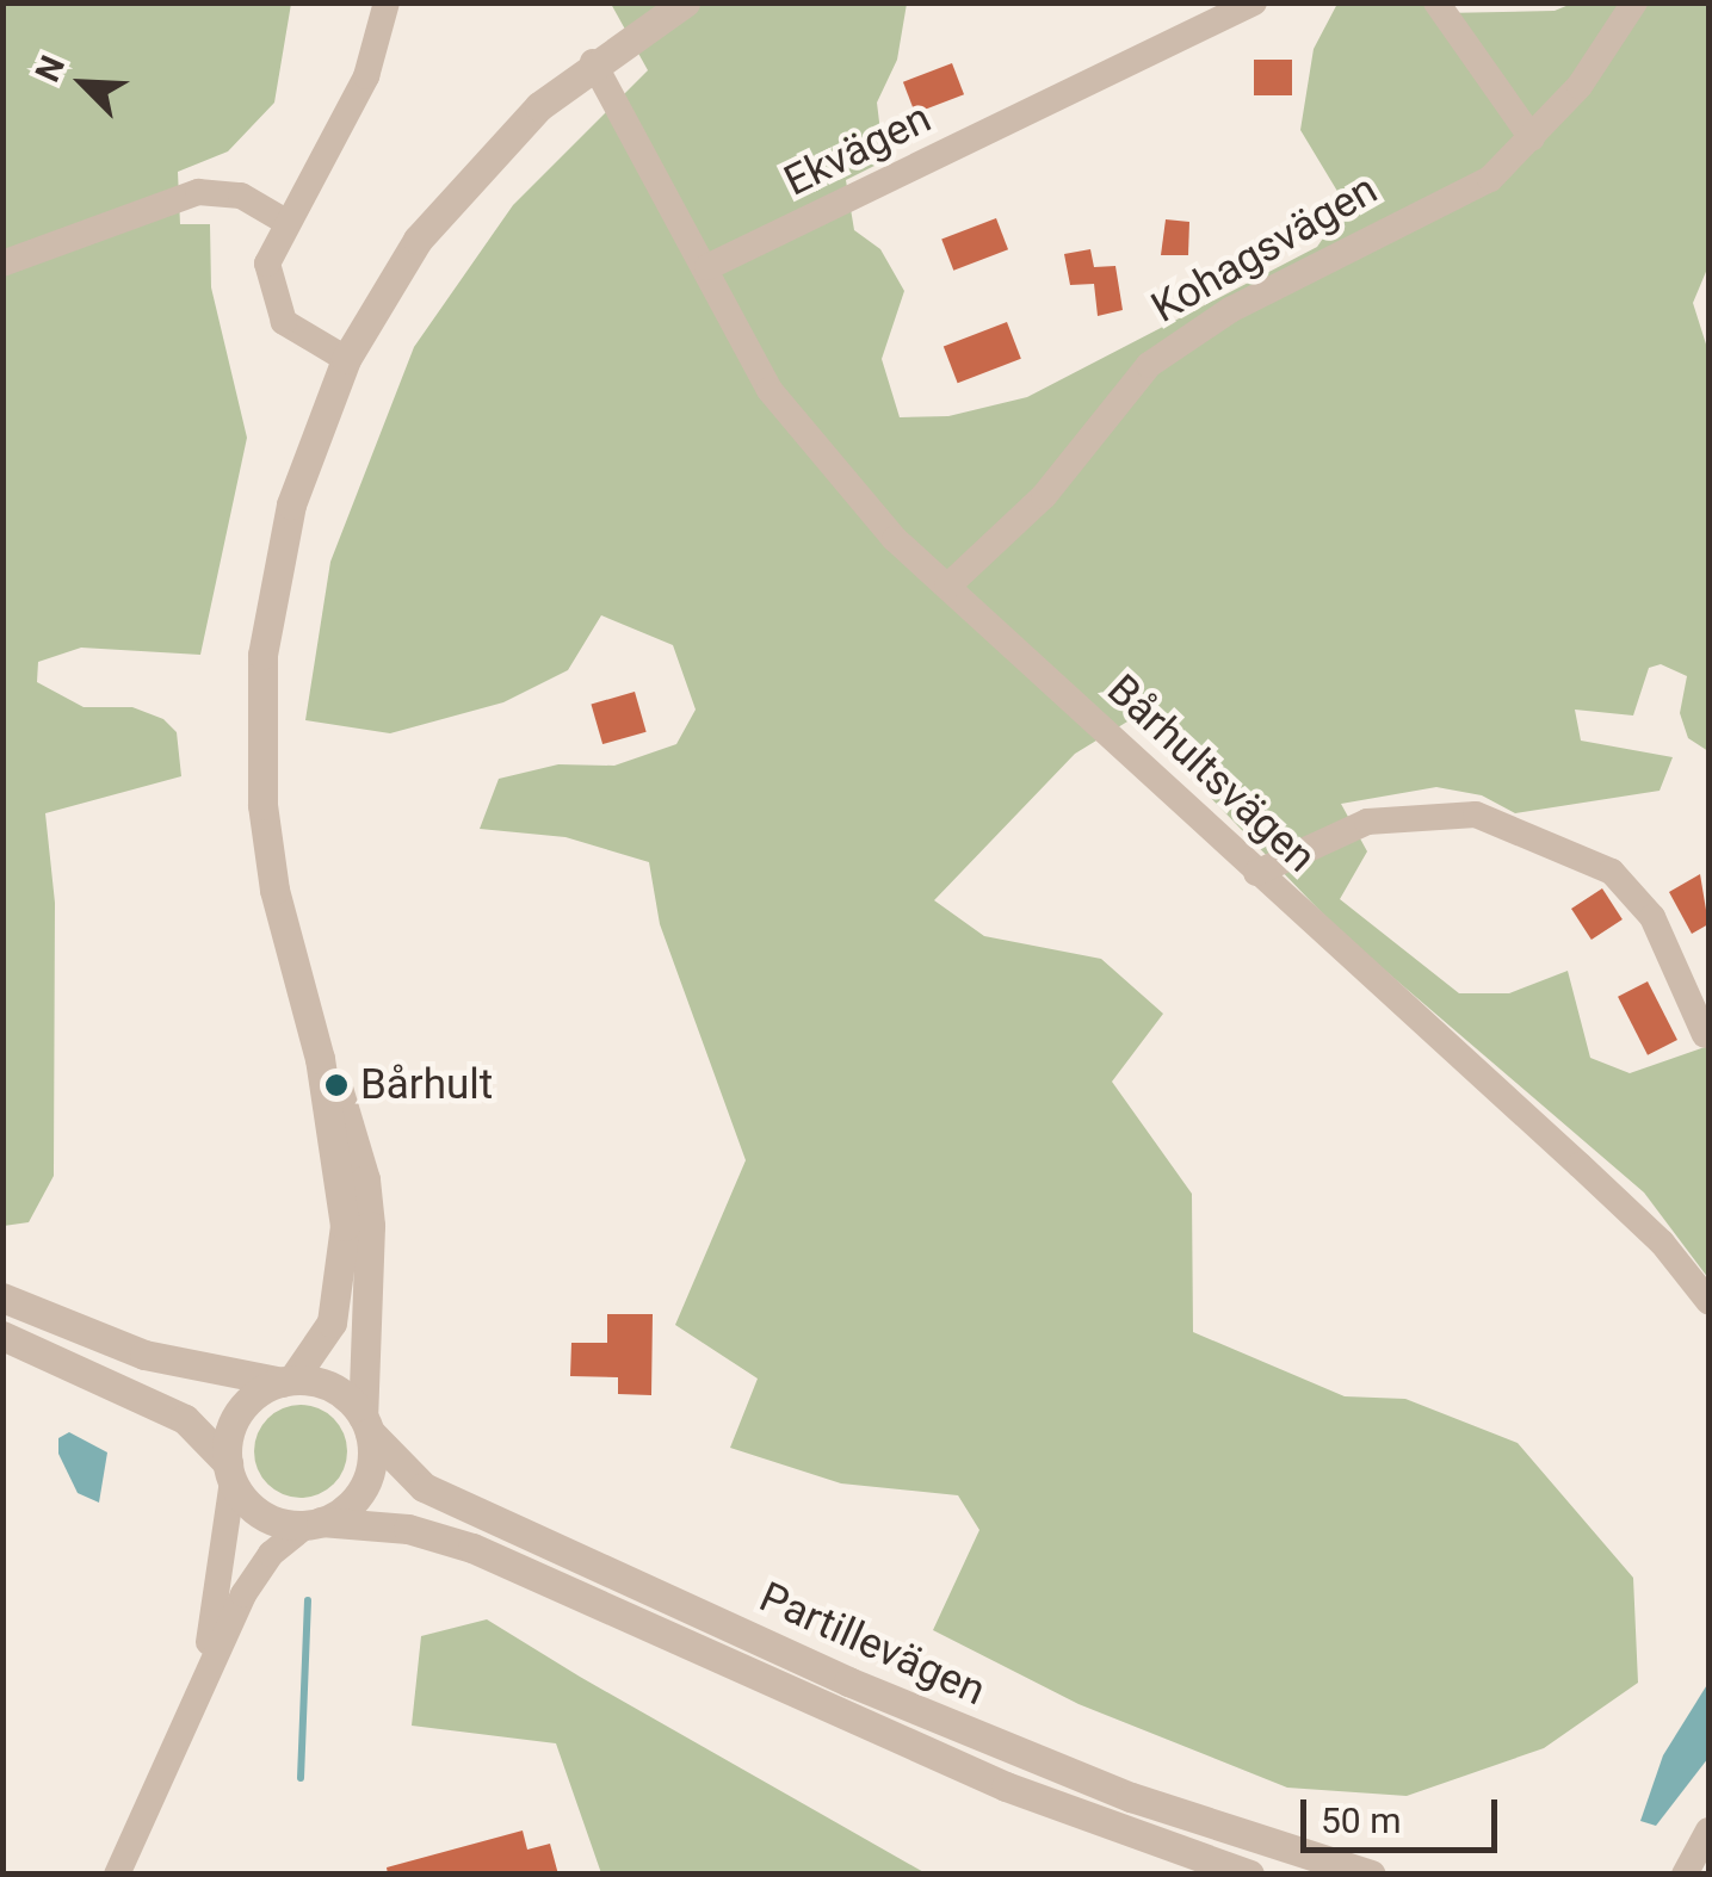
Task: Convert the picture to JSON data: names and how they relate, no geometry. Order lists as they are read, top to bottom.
{
  "streets": {
    "street": [
      "Ekvägen",
      "Kohagsvägen",
      "Bårhultsvägen",
      "Partillevägen"
    ]
  },
  "crossings": [
    ["Ekvägen", "Bårhultsvägen"],
    ["Kohagsvägen", "Bårhultsvägen"]
  ],
  "places": ["Bårhult"],
  "scale_bar": "50 m",
  "north": "top left"
}
